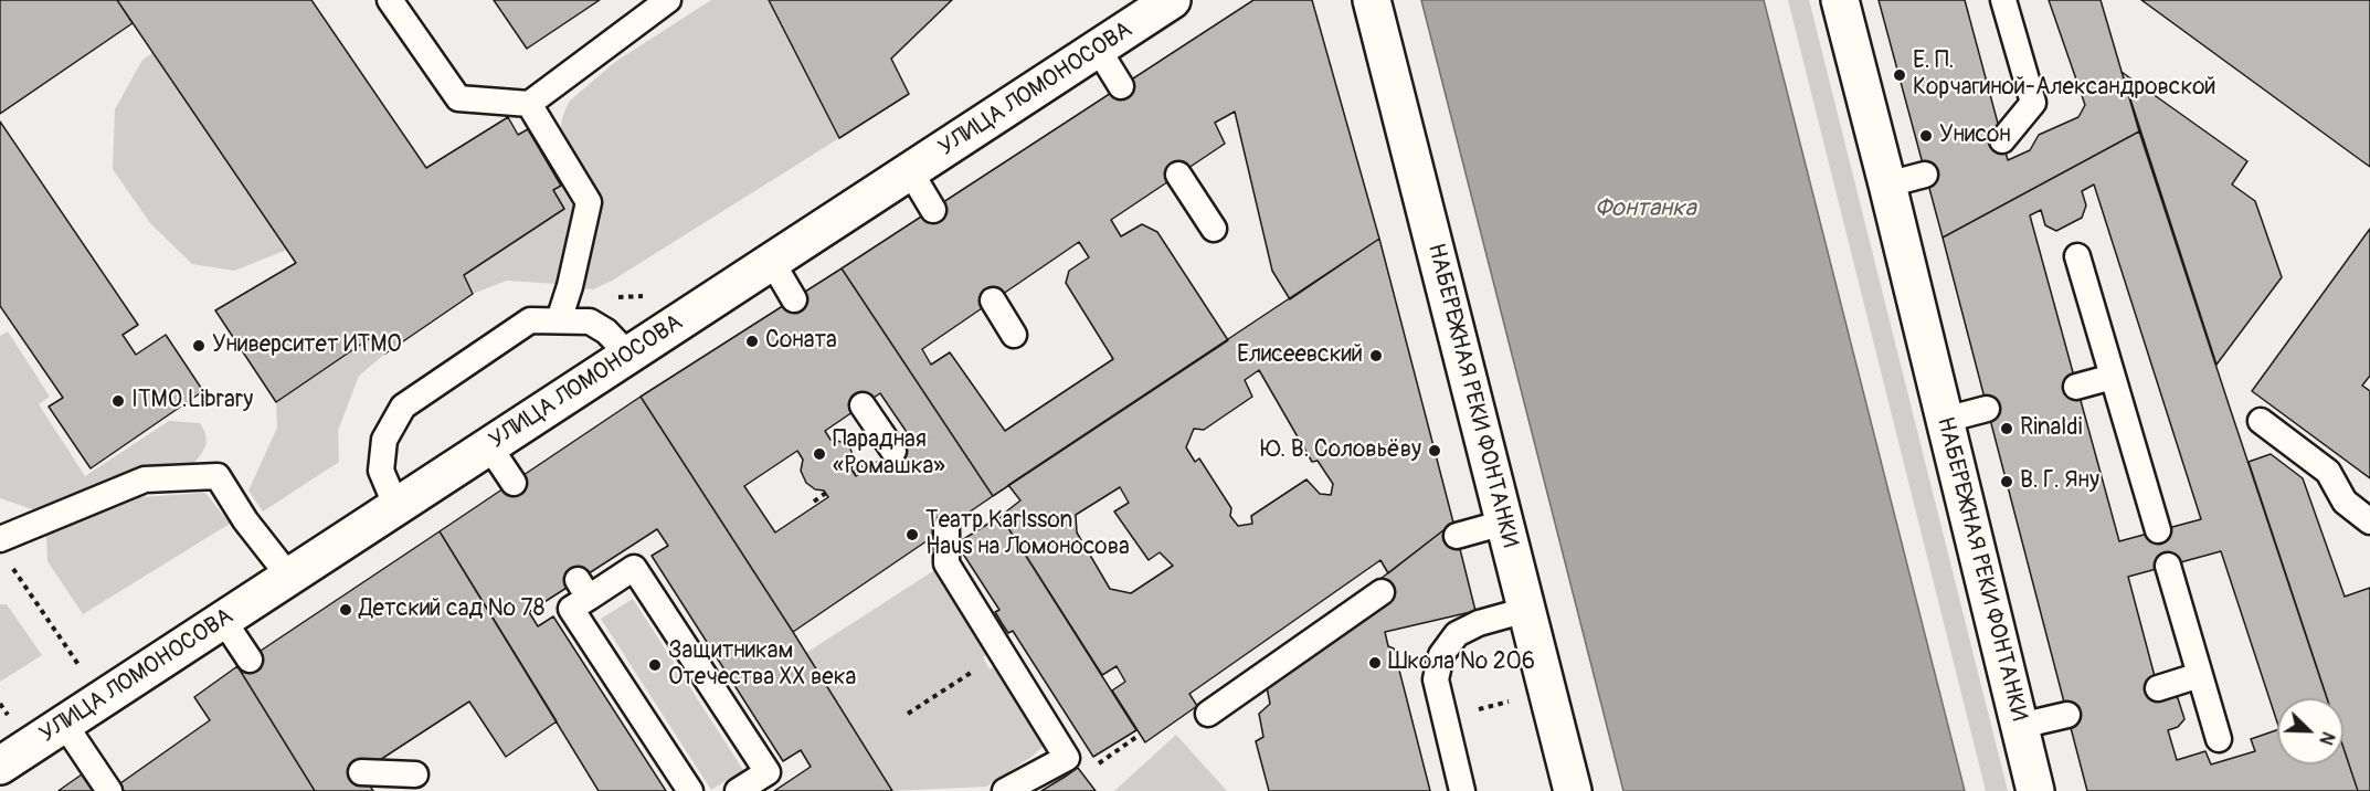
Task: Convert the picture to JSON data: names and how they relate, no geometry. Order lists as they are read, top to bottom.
{
  "streets": {
    "main road": ["УЛИЦА ЛОМОНОСОВА", "НАБЕРЕЖНАЯ РЕКИ ФОНТАНКИ"]
  },
  "water": ["Фонтанка"],
  "places": [
    "Е. П. Корчагиной-Александровской",
    "Унисон",
    "Соната",
    "Университет ИТМО",
    "Елисеевский",
    "ITMO.Library",
    "Rinaldi",
    "Ю. В. Соловьёву",
    "Парадная «Ромашка»",
    "В. Г. Яну",
    "Театр Karlsson Haus на Ломоносова",
    "Детский сад № 78",
    "Школа № 206",
    "Защитникам Отечества XX века"
  ],
  "north": "bottom right"
}
